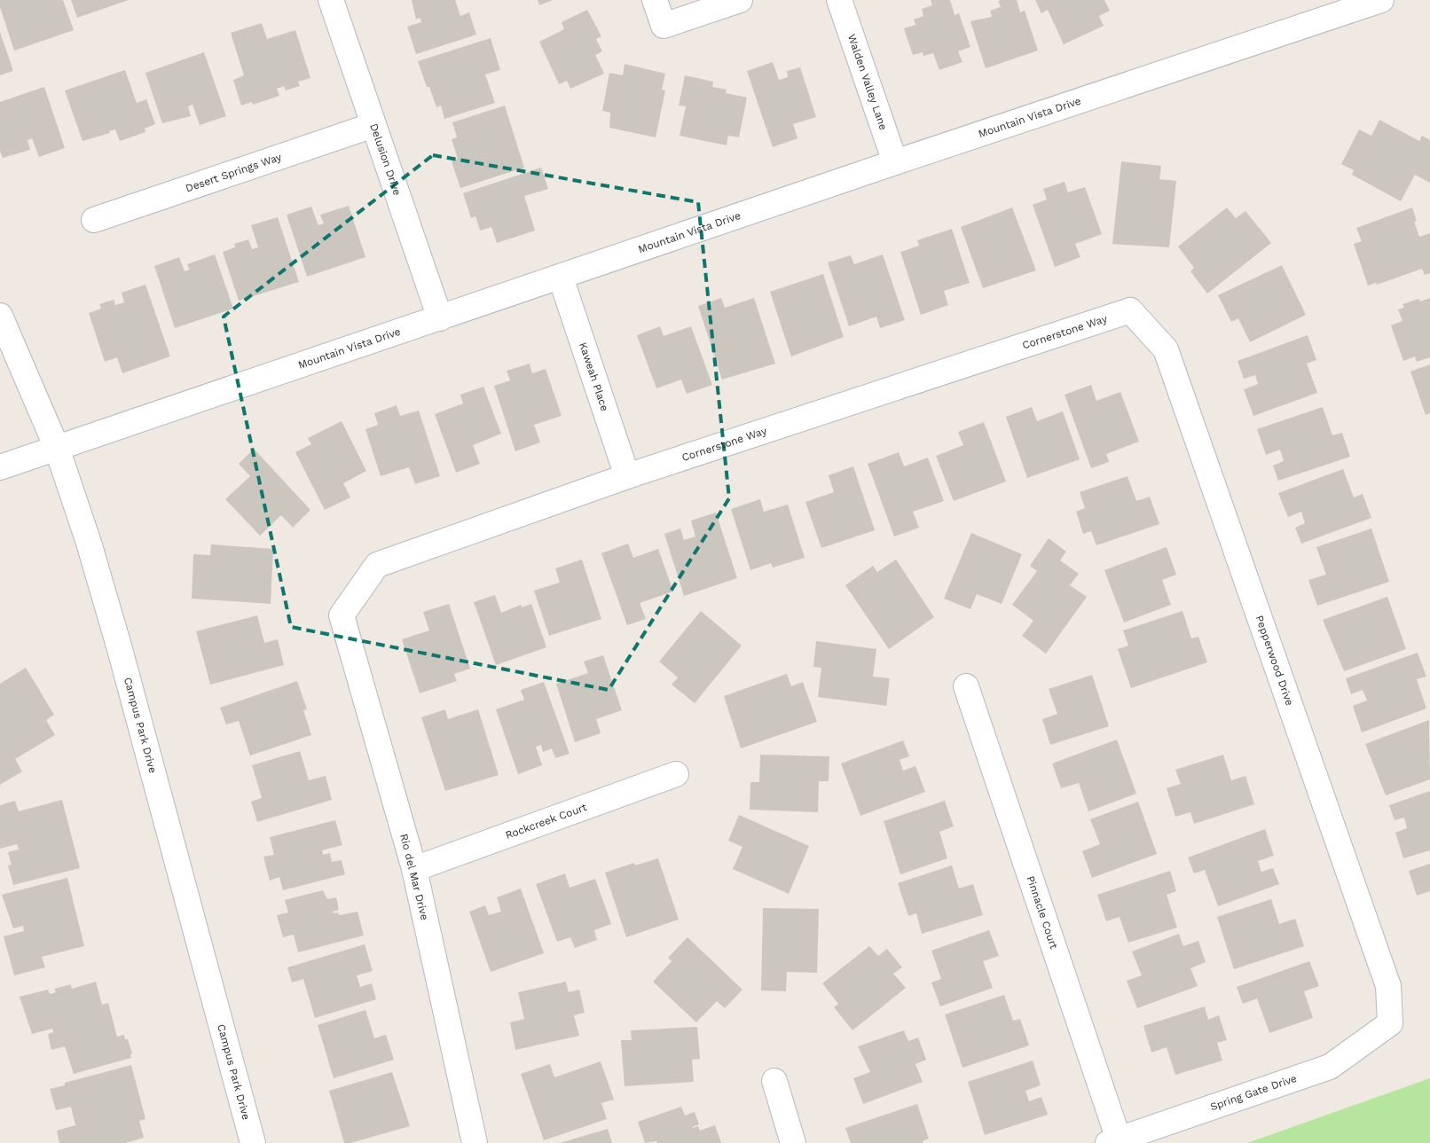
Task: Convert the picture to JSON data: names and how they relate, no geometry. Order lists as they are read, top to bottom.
{
  "streets": {
    "street": [
      "Walden Valley Lane",
      "Mountain Vista Drive",
      "Delusion Drive",
      "Desert Springs Way",
      "Cornerstone Way",
      "Kaweah Place",
      "Pepperwood Drive",
      "Campus Park Drive",
      "Rockcreek Court",
      "Rio del Mar Drive",
      "Pinnacle Court",
      "Spring Gate Drive"
    ]
  },
  "crossings": [
    ["Walden Valley Lane", "Mountain Vista Drive"],
    ["Mountain Vista Drive", "Delusion Drive"],
    ["Mountain Vista Drive", "Kaweah Place"],
    ["Mountain Vista Drive", "Campus Park Drive"],
    ["Delusion Drive", "Desert Springs Way"],
    ["Cornerstone Way", "Kaweah Place"],
    ["Cornerstone Way", "Pepperwood Drive"],
    ["Cornerstone Way", "Rio del Mar Drive"],
    ["Pepperwood Drive", "Spring Gate Drive"],
    ["Rockcreek Court", "Rio del Mar Drive"],
    ["Pinnacle Court", "Spring Gate Drive"]
  ]
}
